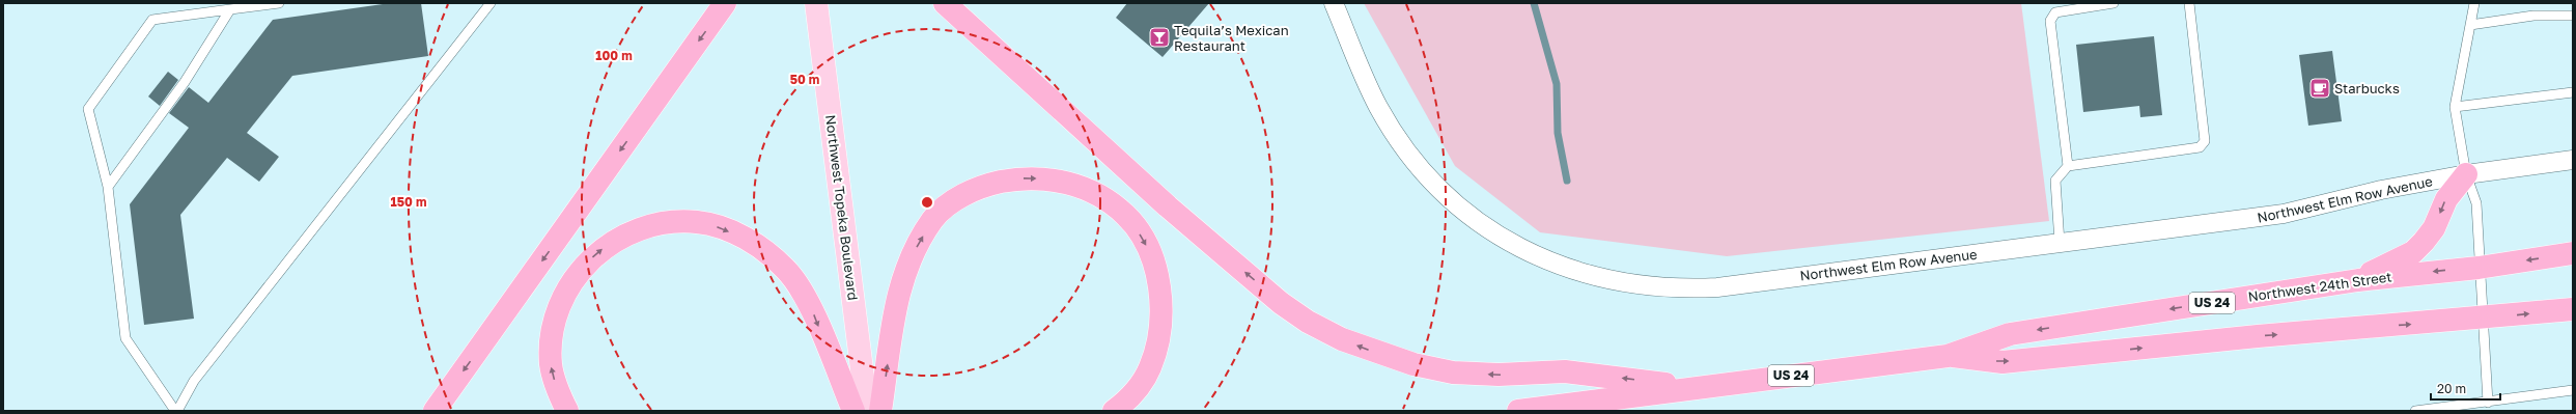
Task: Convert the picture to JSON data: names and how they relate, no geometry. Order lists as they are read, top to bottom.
{
  "streets": {
    "highway": ["Northwest 24th Street", "US 24"],
    "main road": ["Northwest Topeka Boulevard"],
    "street": ["Northwest Elm Row Avenue"]
  },
  "places": {
    "bar": ["Tequila’s Mexican Restaurant"],
    "cafe": ["Starbucks"]
  },
  "scale_bar": "20 m",
  "rings": ["100 m", "50 m", "150 m"]
}
